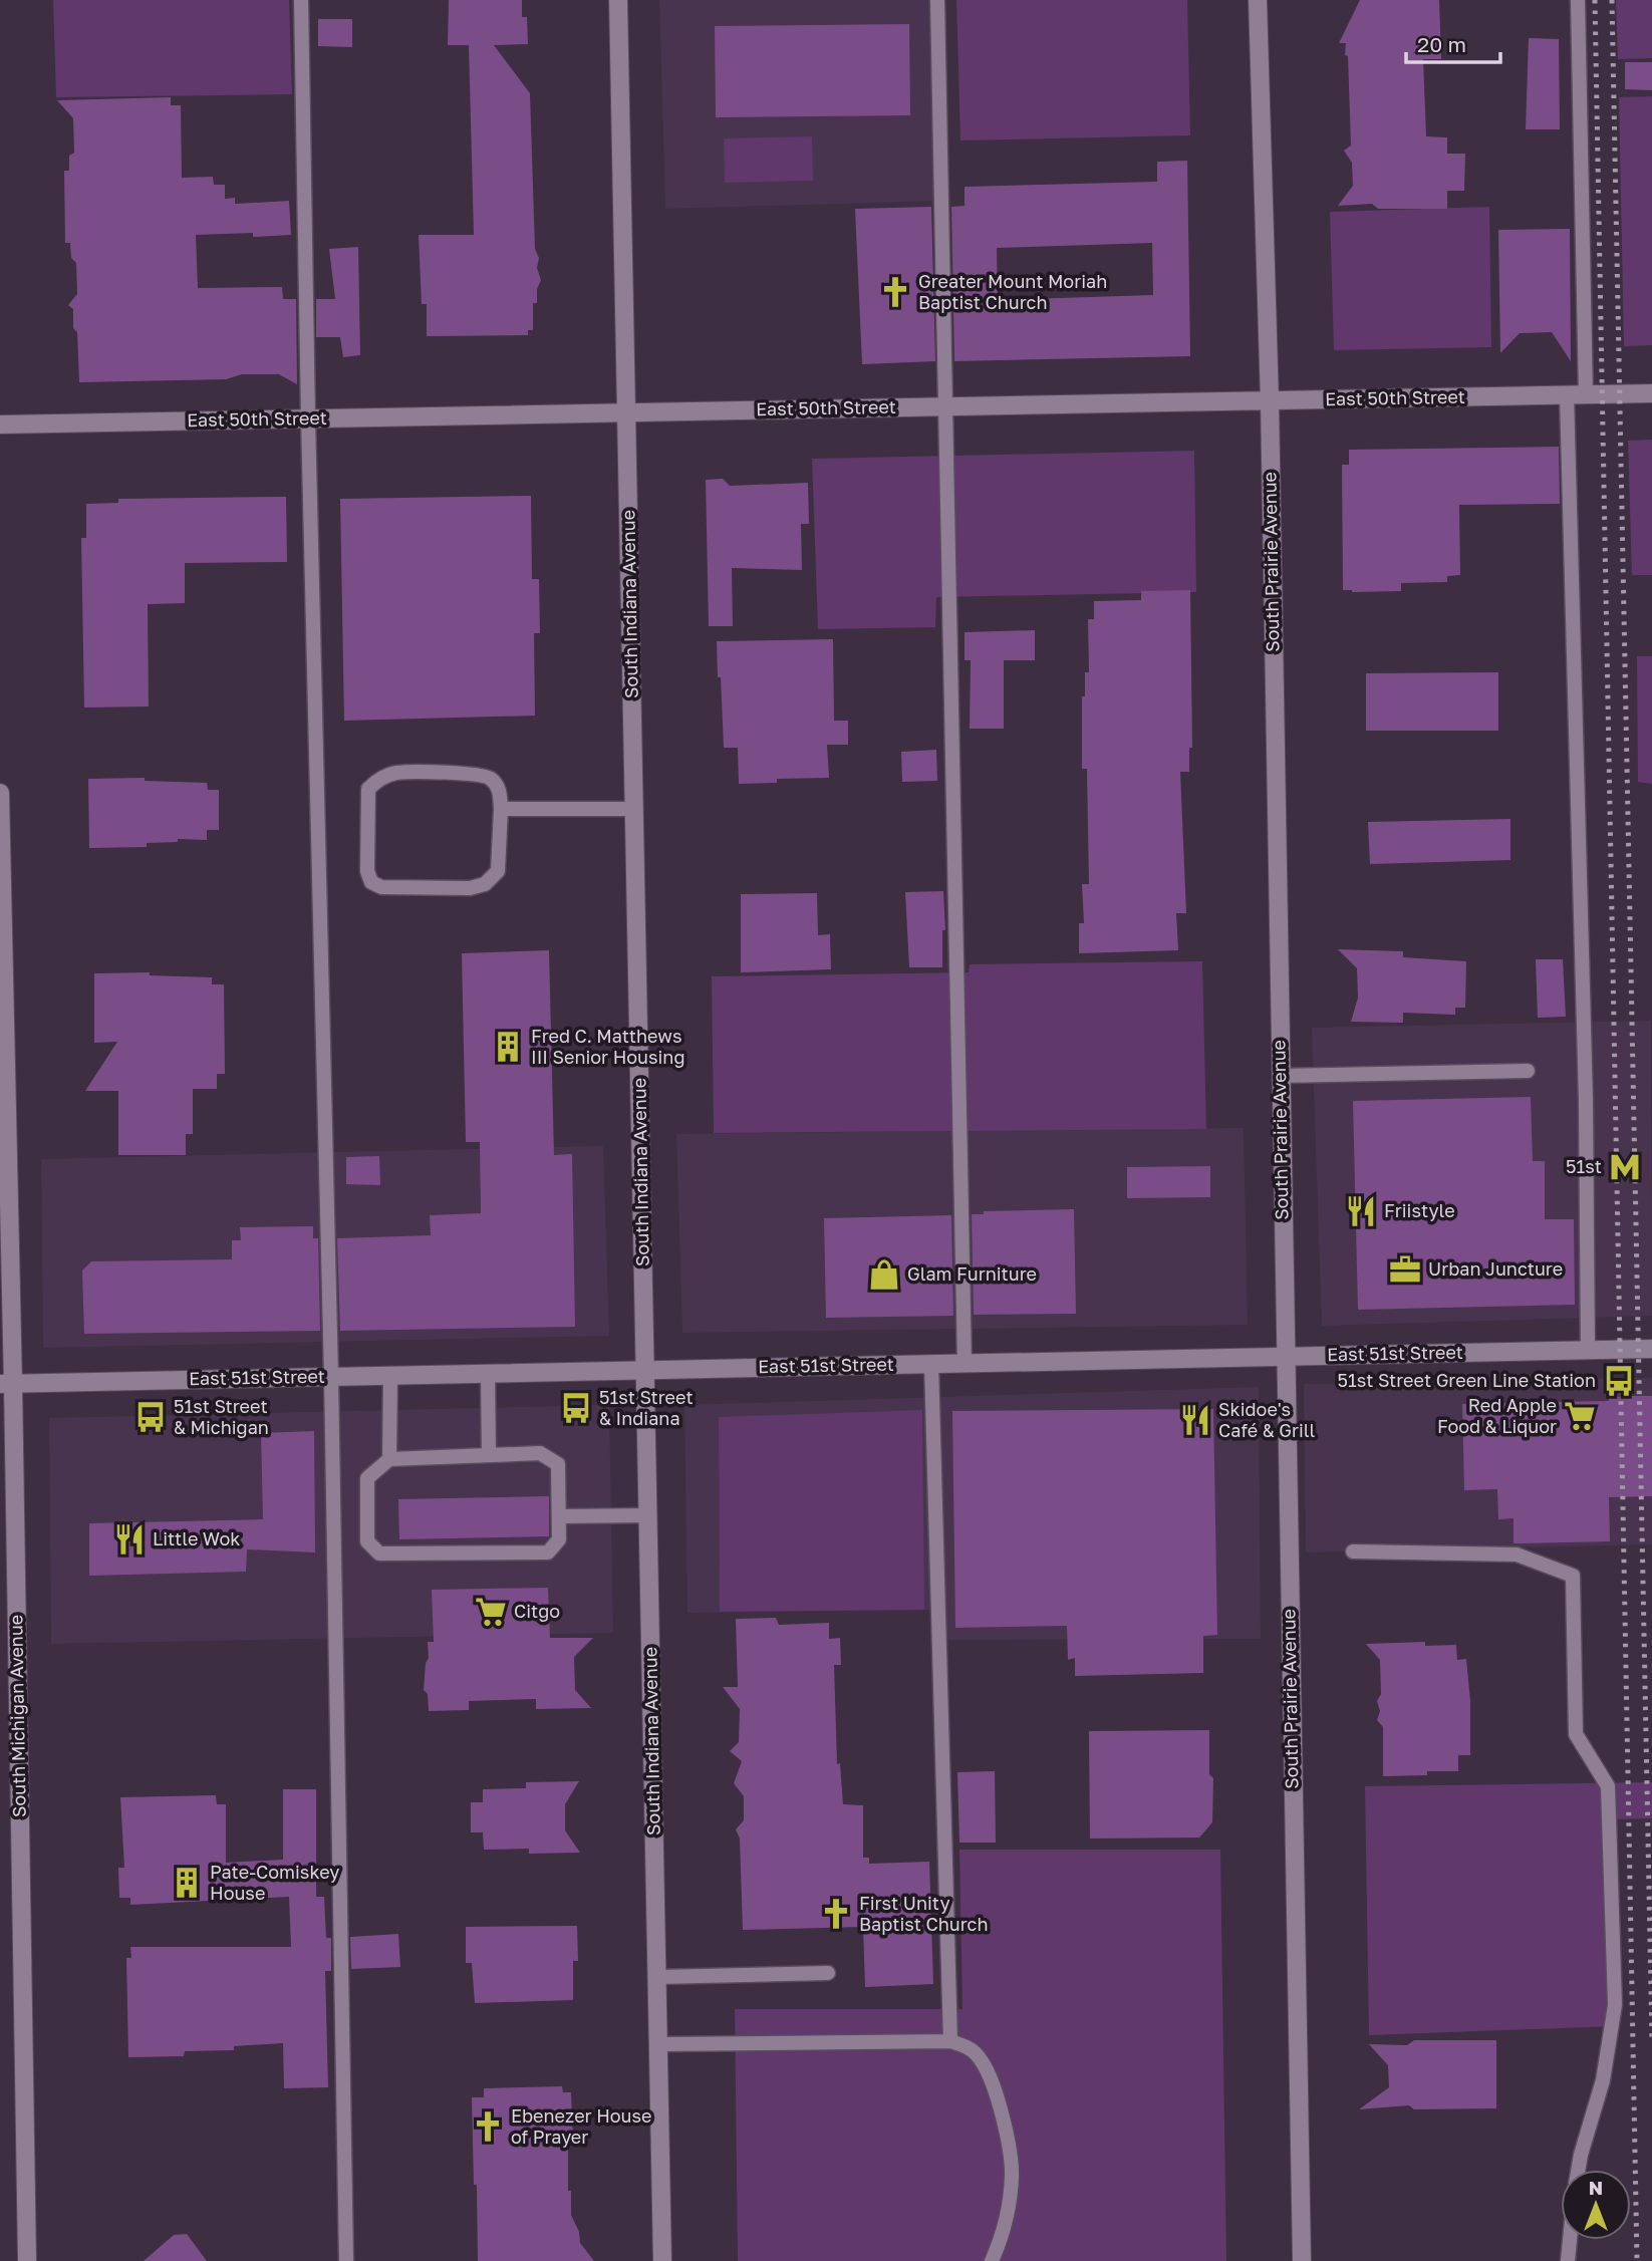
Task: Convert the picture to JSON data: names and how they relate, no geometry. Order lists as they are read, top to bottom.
{
  "streets": {
    "street": [
      "East 50th Street",
      "South Prairie Avenue",
      "South Indiana Avenue",
      "East 51st Street",
      "South Michigan Avenue"
    ]
  },
  "crossings": [
    ["East 50th Street", "South Prairie Avenue"],
    ["East 50th Street", "South Indiana Avenue"],
    ["South Prairie Avenue", "East 51st Street"],
    ["South Indiana Avenue", "East 51st Street"],
    ["East 51st Street", "South Michigan Avenue"]
  ],
  "places": {
    "church": ["Greater Mount Moriah Baptist Church", "First Unity Baptist Church", "Ebenezer House of Prayer"],
    "building": ["Fred C. Matthews III Senior Housing", "Pate-Comiskey House"],
    "metro station": ["51st"],
    "restaurant": ["Friistyle", "Skidoe's Café & Grill", "Little Wok"],
    "office": ["Urban Juncture"],
    "shop": ["Glam Furniture"],
    "bus stop": ["51st Street Green Line Station", "51st Street & Indiana", "51st Street & Michigan"],
    "supermarket": ["Red Apple Food & Liquor", "Citgo"]
  },
  "scale_bar": "20 m",
  "north": "top"
}
